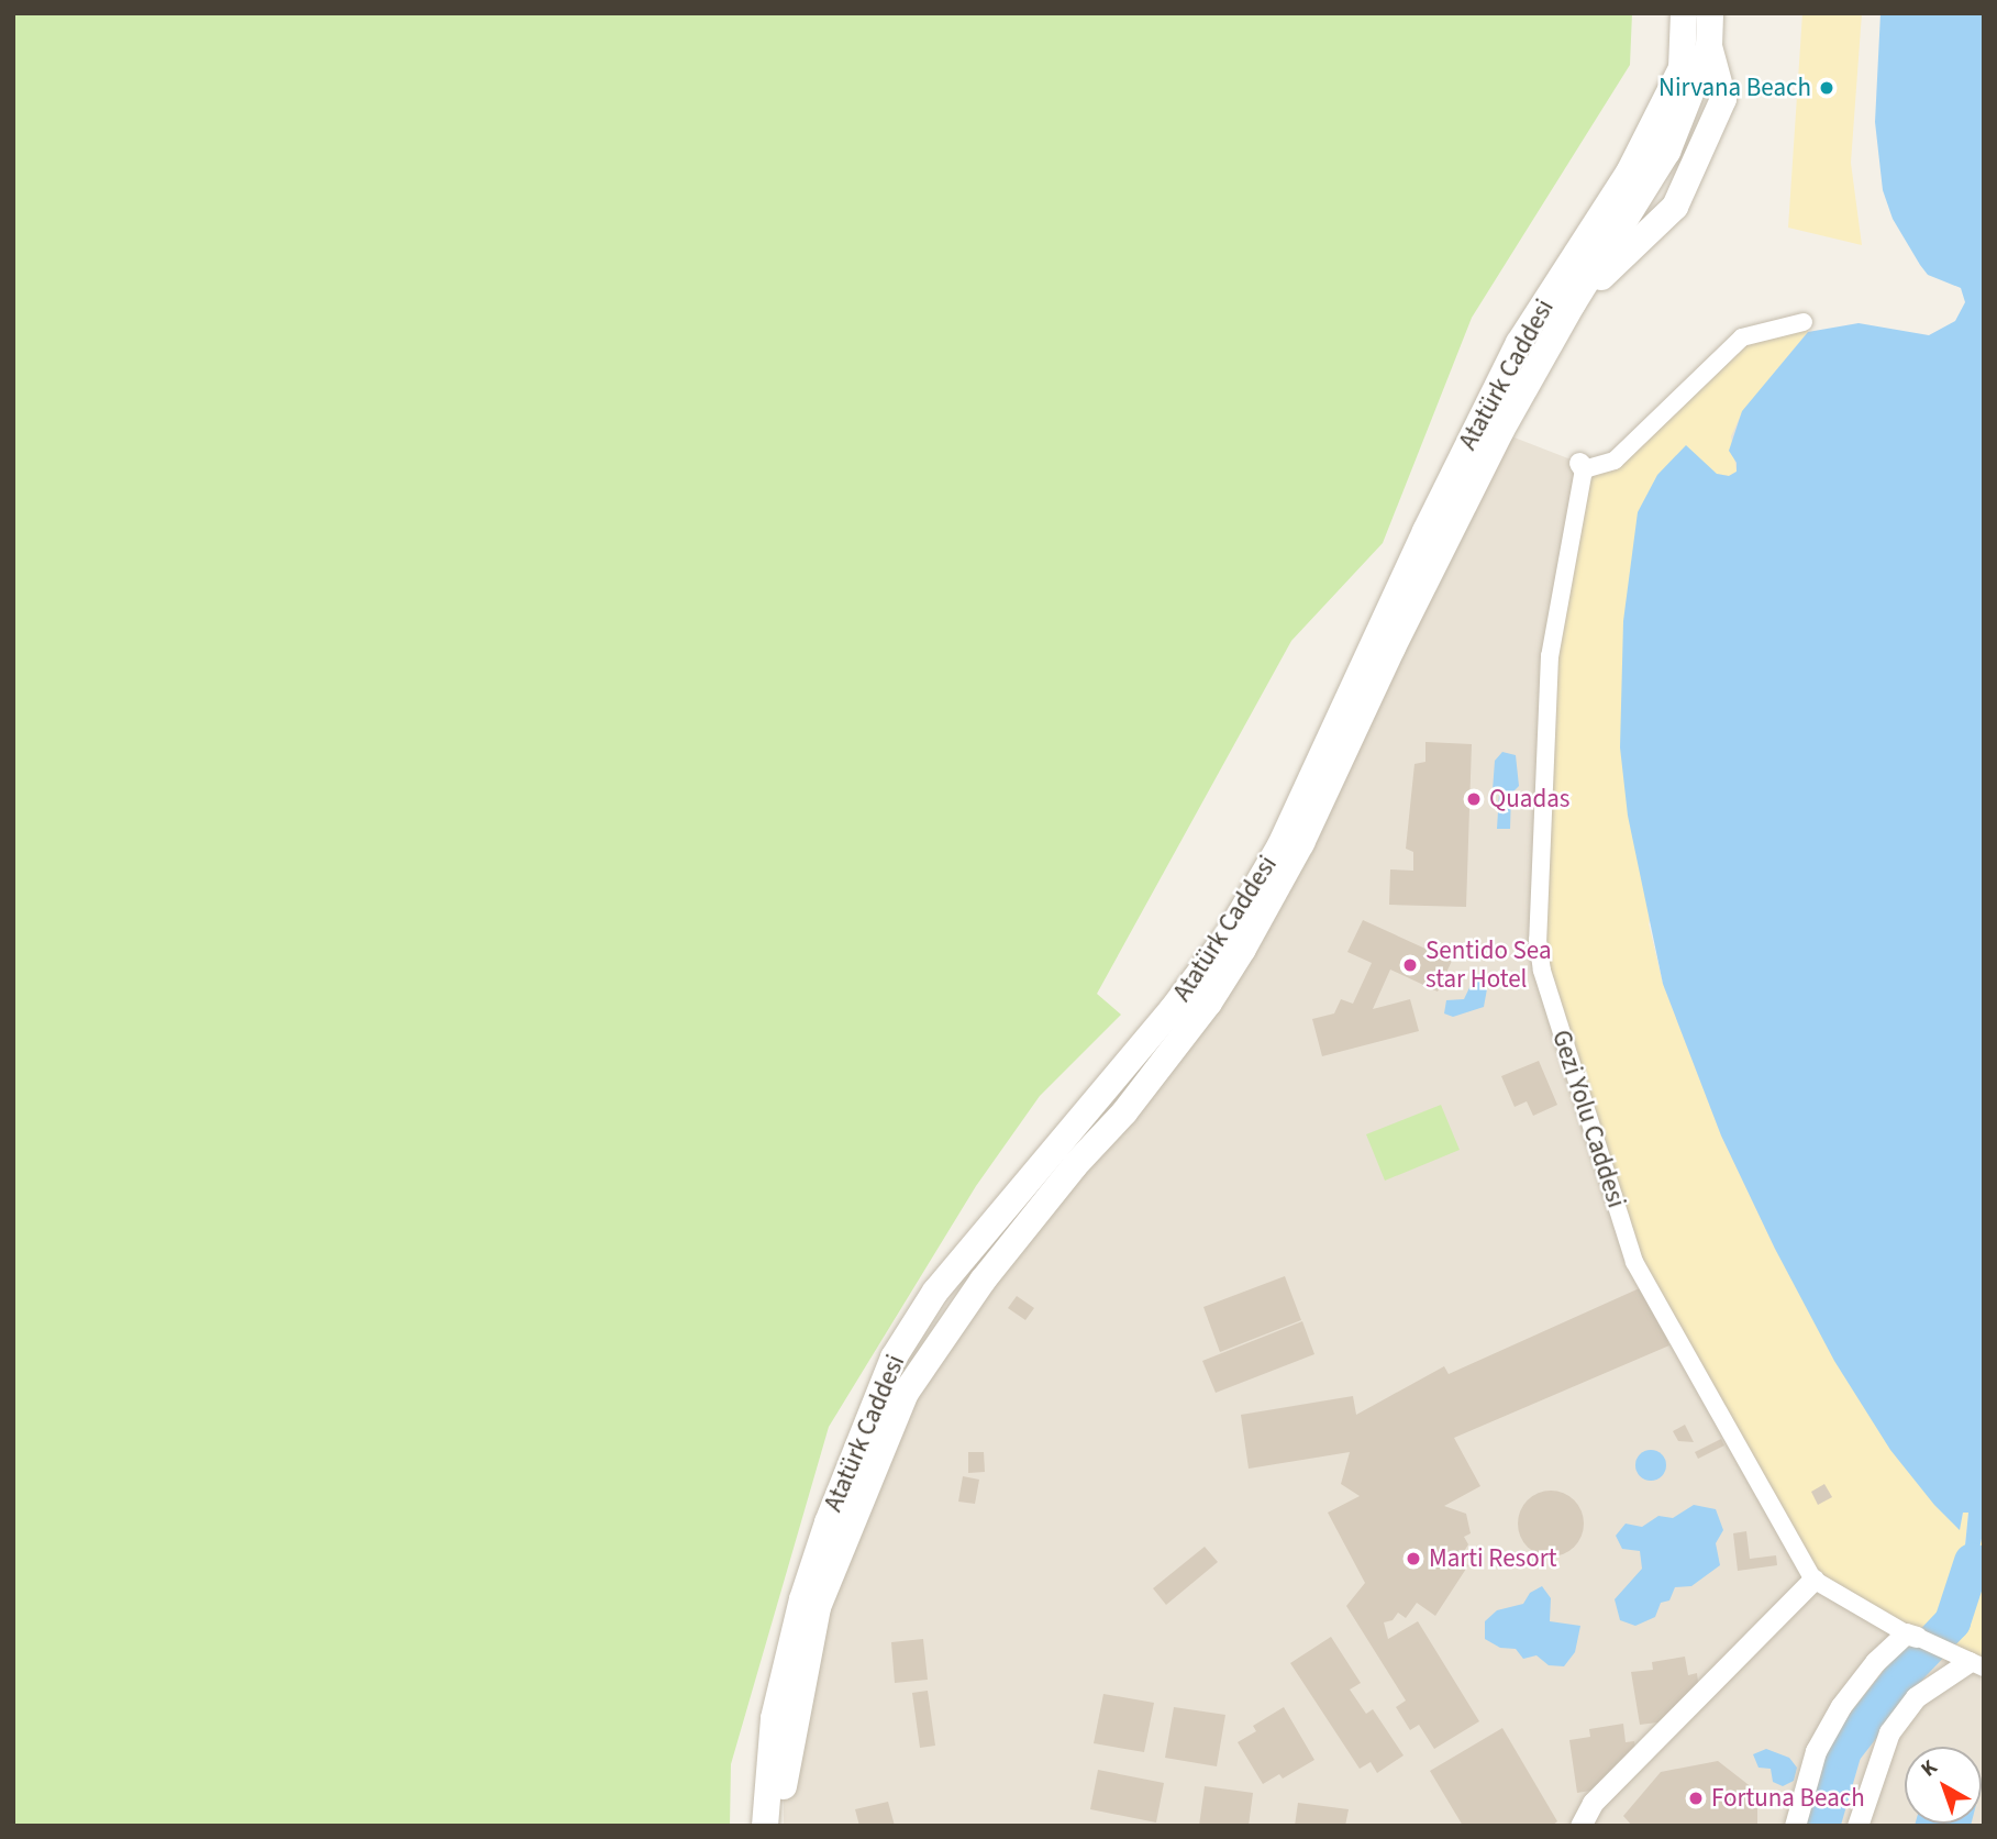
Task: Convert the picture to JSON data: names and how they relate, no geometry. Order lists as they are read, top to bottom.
{
  "streets": {
    "street": ["Atatürk Caddesi", "Gezi Yolu Caddesi"]
  },
  "places": [
    "Nirvana Beach",
    "Quadas",
    "Sentido Sea star Hotel",
    "Marti Resort",
    "Fortuna Beach"
  ],
  "north": "top left"
}
